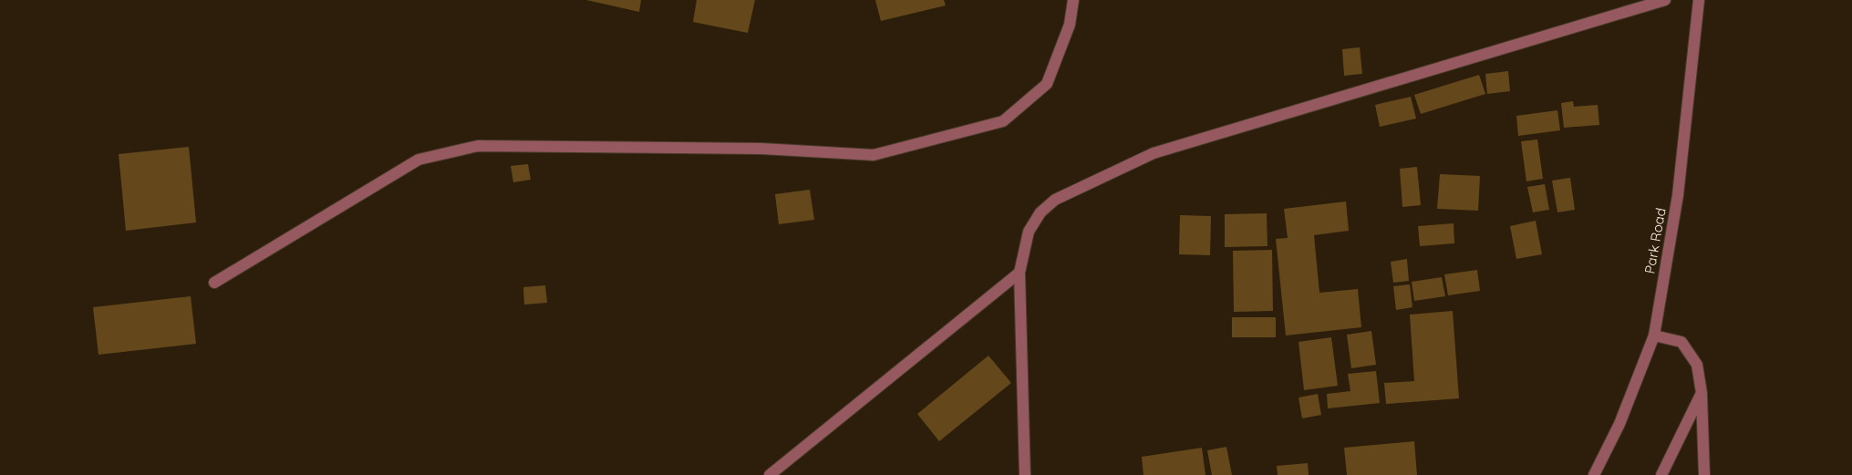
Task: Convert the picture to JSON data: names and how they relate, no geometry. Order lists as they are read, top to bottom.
{
  "streets": {
    "street": ["Park Road"]
  }
}
